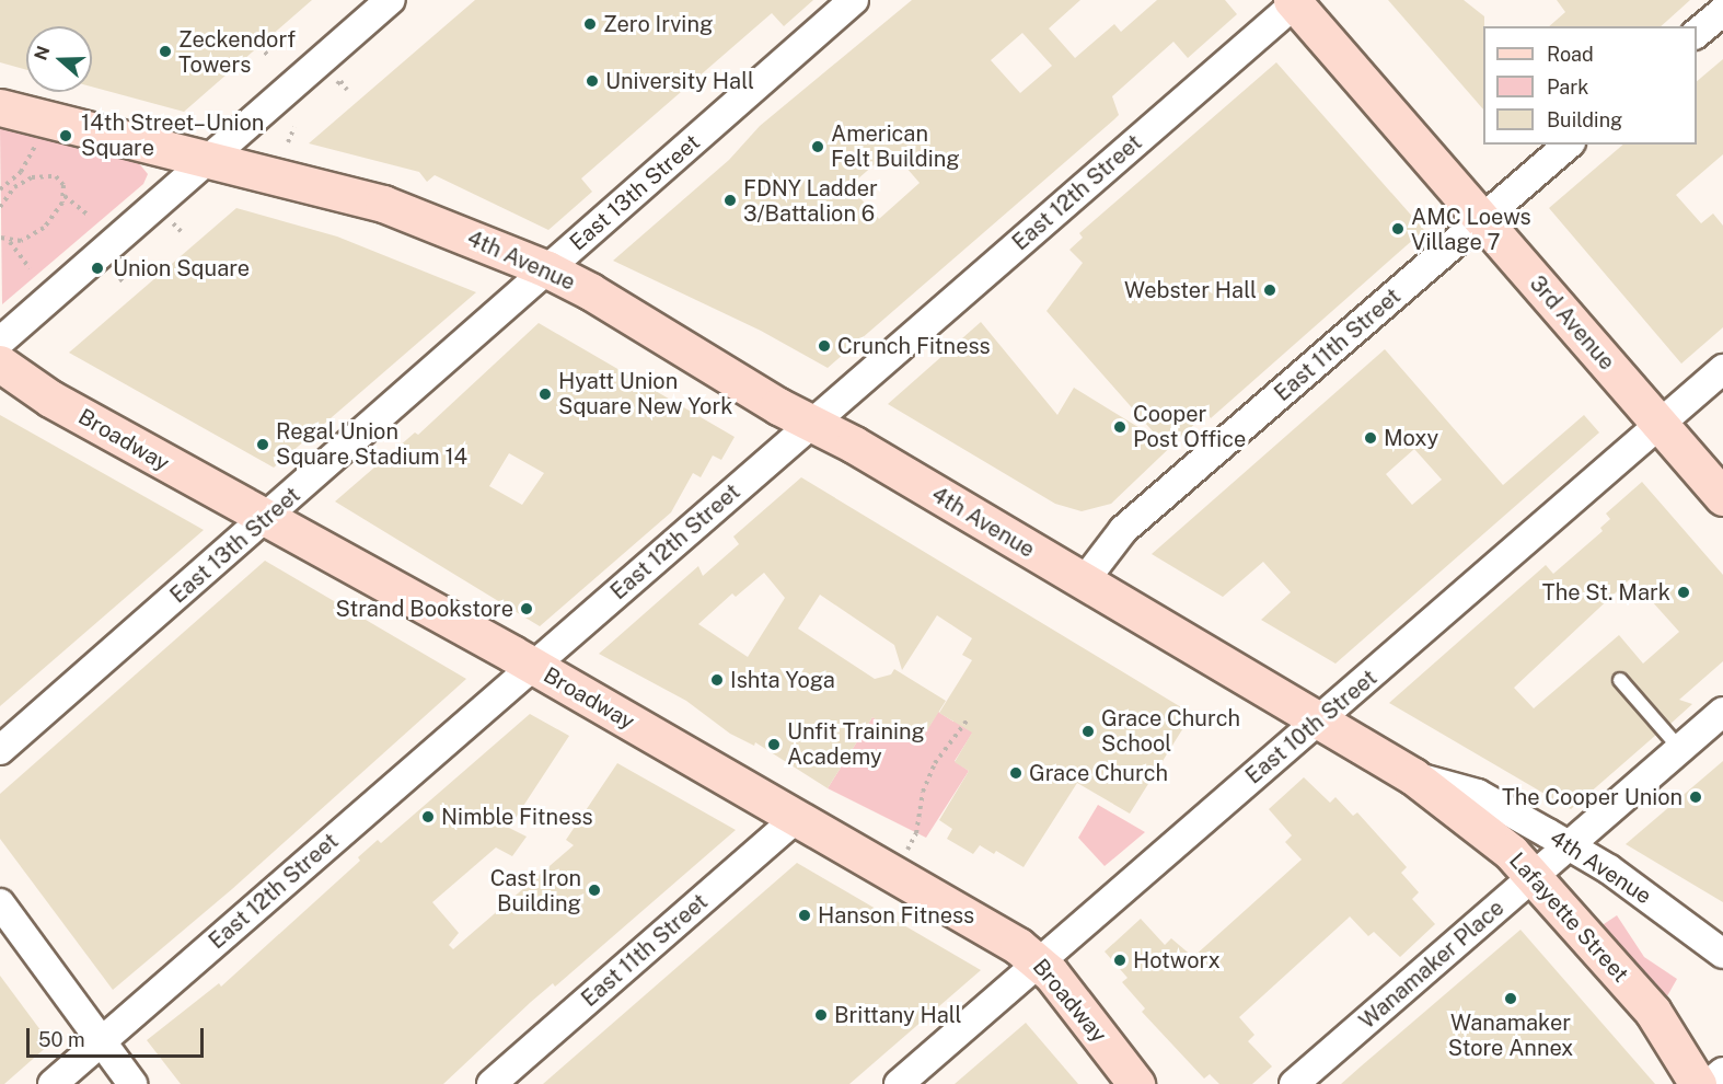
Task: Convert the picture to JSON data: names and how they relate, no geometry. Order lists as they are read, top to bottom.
{
  "streets": {
    "main road": [
      "4th Avenue",
      "3rd Avenue",
      "Broadway",
      "Lafayette Street"
    ],
    "street": [
      "East 13th Street",
      "East 12th Street",
      "East 11th Street",
      "East 10th Street",
      "Wanamaker Place"
    ]
  },
  "crossings": [
    ["East 13th Street", "4th Avenue"],
    ["East 13th Street", "Broadway"],
    ["East 12th Street", "4th Avenue"],
    ["East 12th Street", "3rd Avenue"],
    ["East 12th Street", "Broadway"],
    ["4th Avenue", "East 11th Street"],
    ["4th Avenue", "East 10th Street"],
    ["4th Avenue", "Lafayette Street"],
    ["4th Avenue", "Wanamaker Place"],
    ["3rd Avenue", "East 11th Street"],
    ["3rd Avenue", "East 10th Street"],
    ["East 11th Street", "Broadway"],
    ["Broadway", "East 10th Street"],
    ["Lafayette Street", "Wanamaker Place"]
  ],
  "places": [
    "Zero Irving",
    "Zeckendorf Towers",
    "University Hall",
    "14th Street–Union Square",
    "American Felt Building",
    "FDNY Ladder 3/Battalion 6",
    "AMC Loews Village 7",
    "Union Square",
    "Webster Hall",
    "Crunch Fitness",
    "Hyatt Union Square New York",
    "Cooper Post Office",
    "Moxy",
    "Regal Union Square Stadium 14",
    "The St. Mark",
    "Strand Bookstore",
    "Ishta Yoga",
    "Grace Church School",
    "Unfit Training Academy",
    "Grace Church",
    "The Cooper Union",
    "Nimble Fitness",
    "Cast Iron Building",
    "Hanson Fitness",
    "Hotworx",
    "Wanamaker Store Annex",
    "Brittany Hall"
  ],
  "legend": ["Road", "Park", "Building"],
  "scale_bar": "50 m",
  "north": "left"
}
